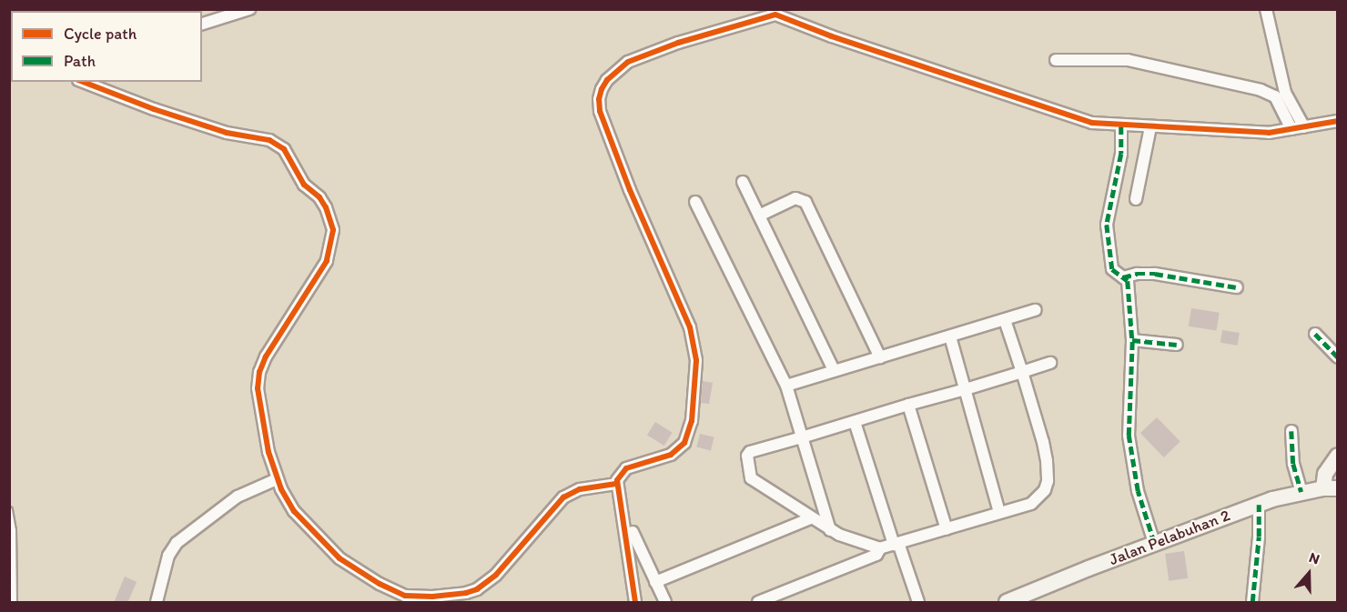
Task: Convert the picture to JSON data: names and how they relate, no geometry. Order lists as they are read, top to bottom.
{
  "streets": {
    "main road": ["Jalan Pelabuhan 2"]
  },
  "legend": ["Cycle path", "Path"],
  "north": "top"
}
